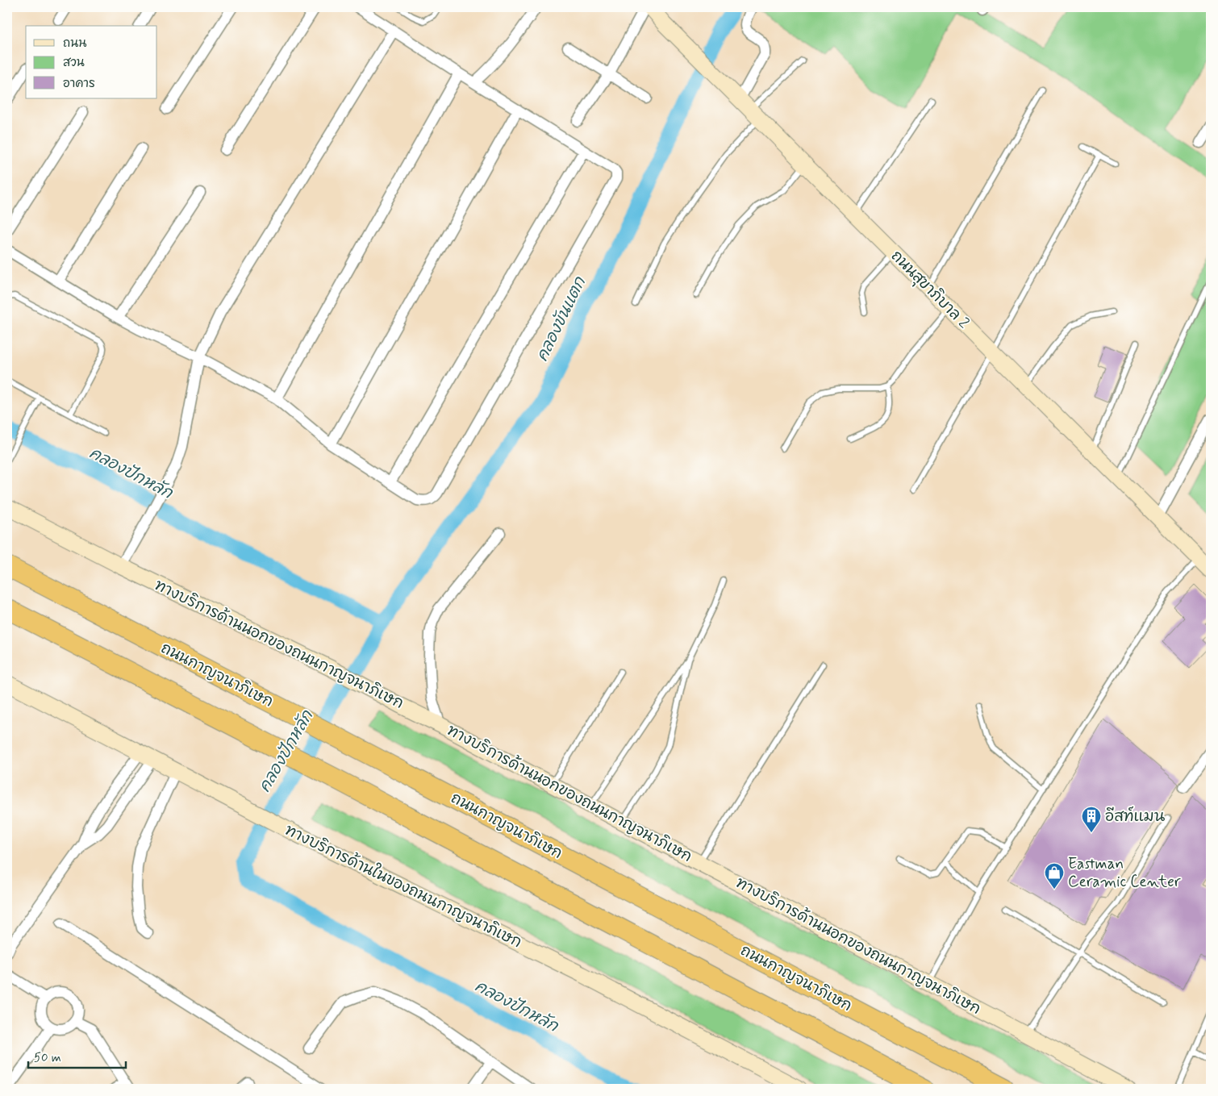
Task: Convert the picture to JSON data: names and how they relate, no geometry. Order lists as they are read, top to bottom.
{
  "streets": {
    "highway": ["ถนนกาญจนาภิเษก"],
    "main road": ["ถนนสุขาภิบาล 2", "ทางบริการด้านนอกของถนนกาญจนาภิเษก", "ทางบริการด้านในของถนนกาญจนาภิเษก"]
  },
  "water": ["คลองขันแตก", "คลองปักหลัก"],
  "places": {
    "building": ["อีสท์แมน"],
    "shop": ["Eastman Ceramic Center"]
  },
  "legend": ["ถนน", "สวน", "อาคาร"],
  "scale_bar": "50 m"
}
